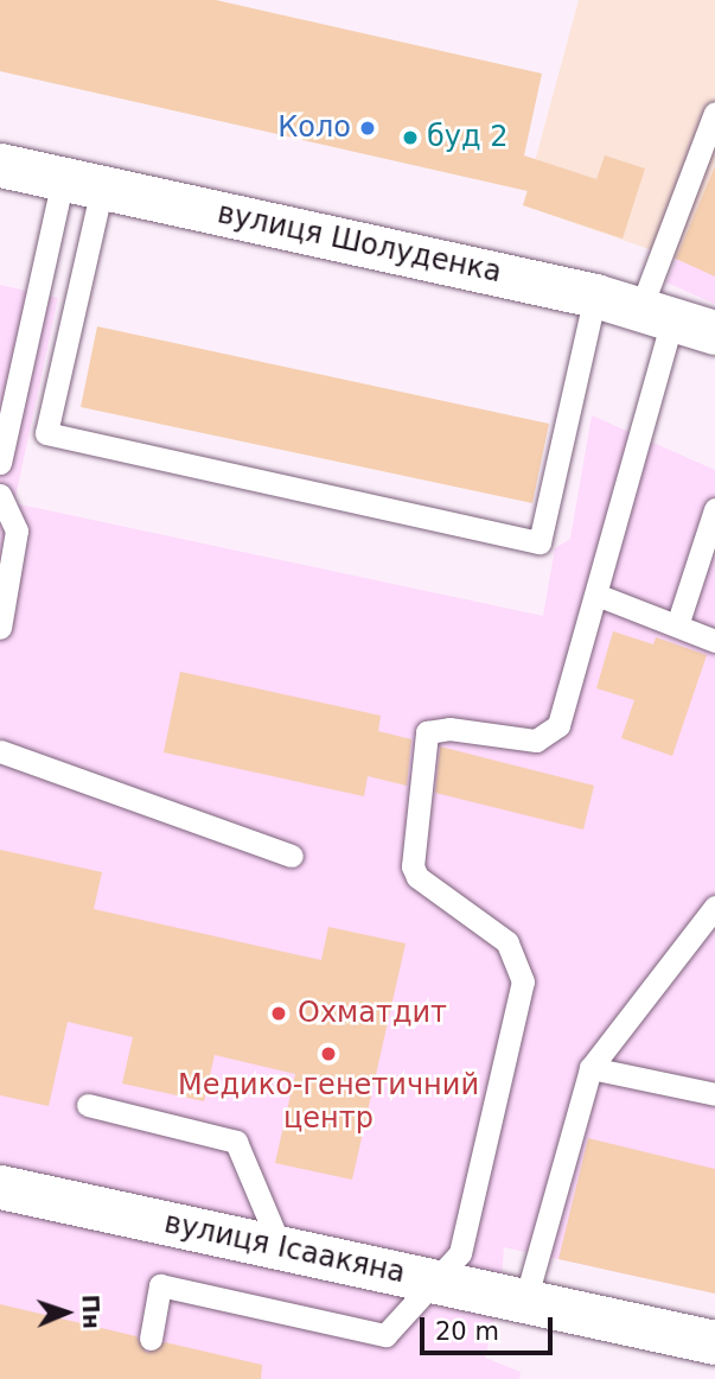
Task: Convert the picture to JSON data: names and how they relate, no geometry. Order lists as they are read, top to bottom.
{
  "streets": {
    "street": ["вулиця Шолуденка", "вулиця Ісаакяна"]
  },
  "places": [
    "Коло",
    "буд 2",
    "Охматдит",
    "Медико-генетичний центр"
  ],
  "scale_bar": "20 m",
  "north": "right"
}
